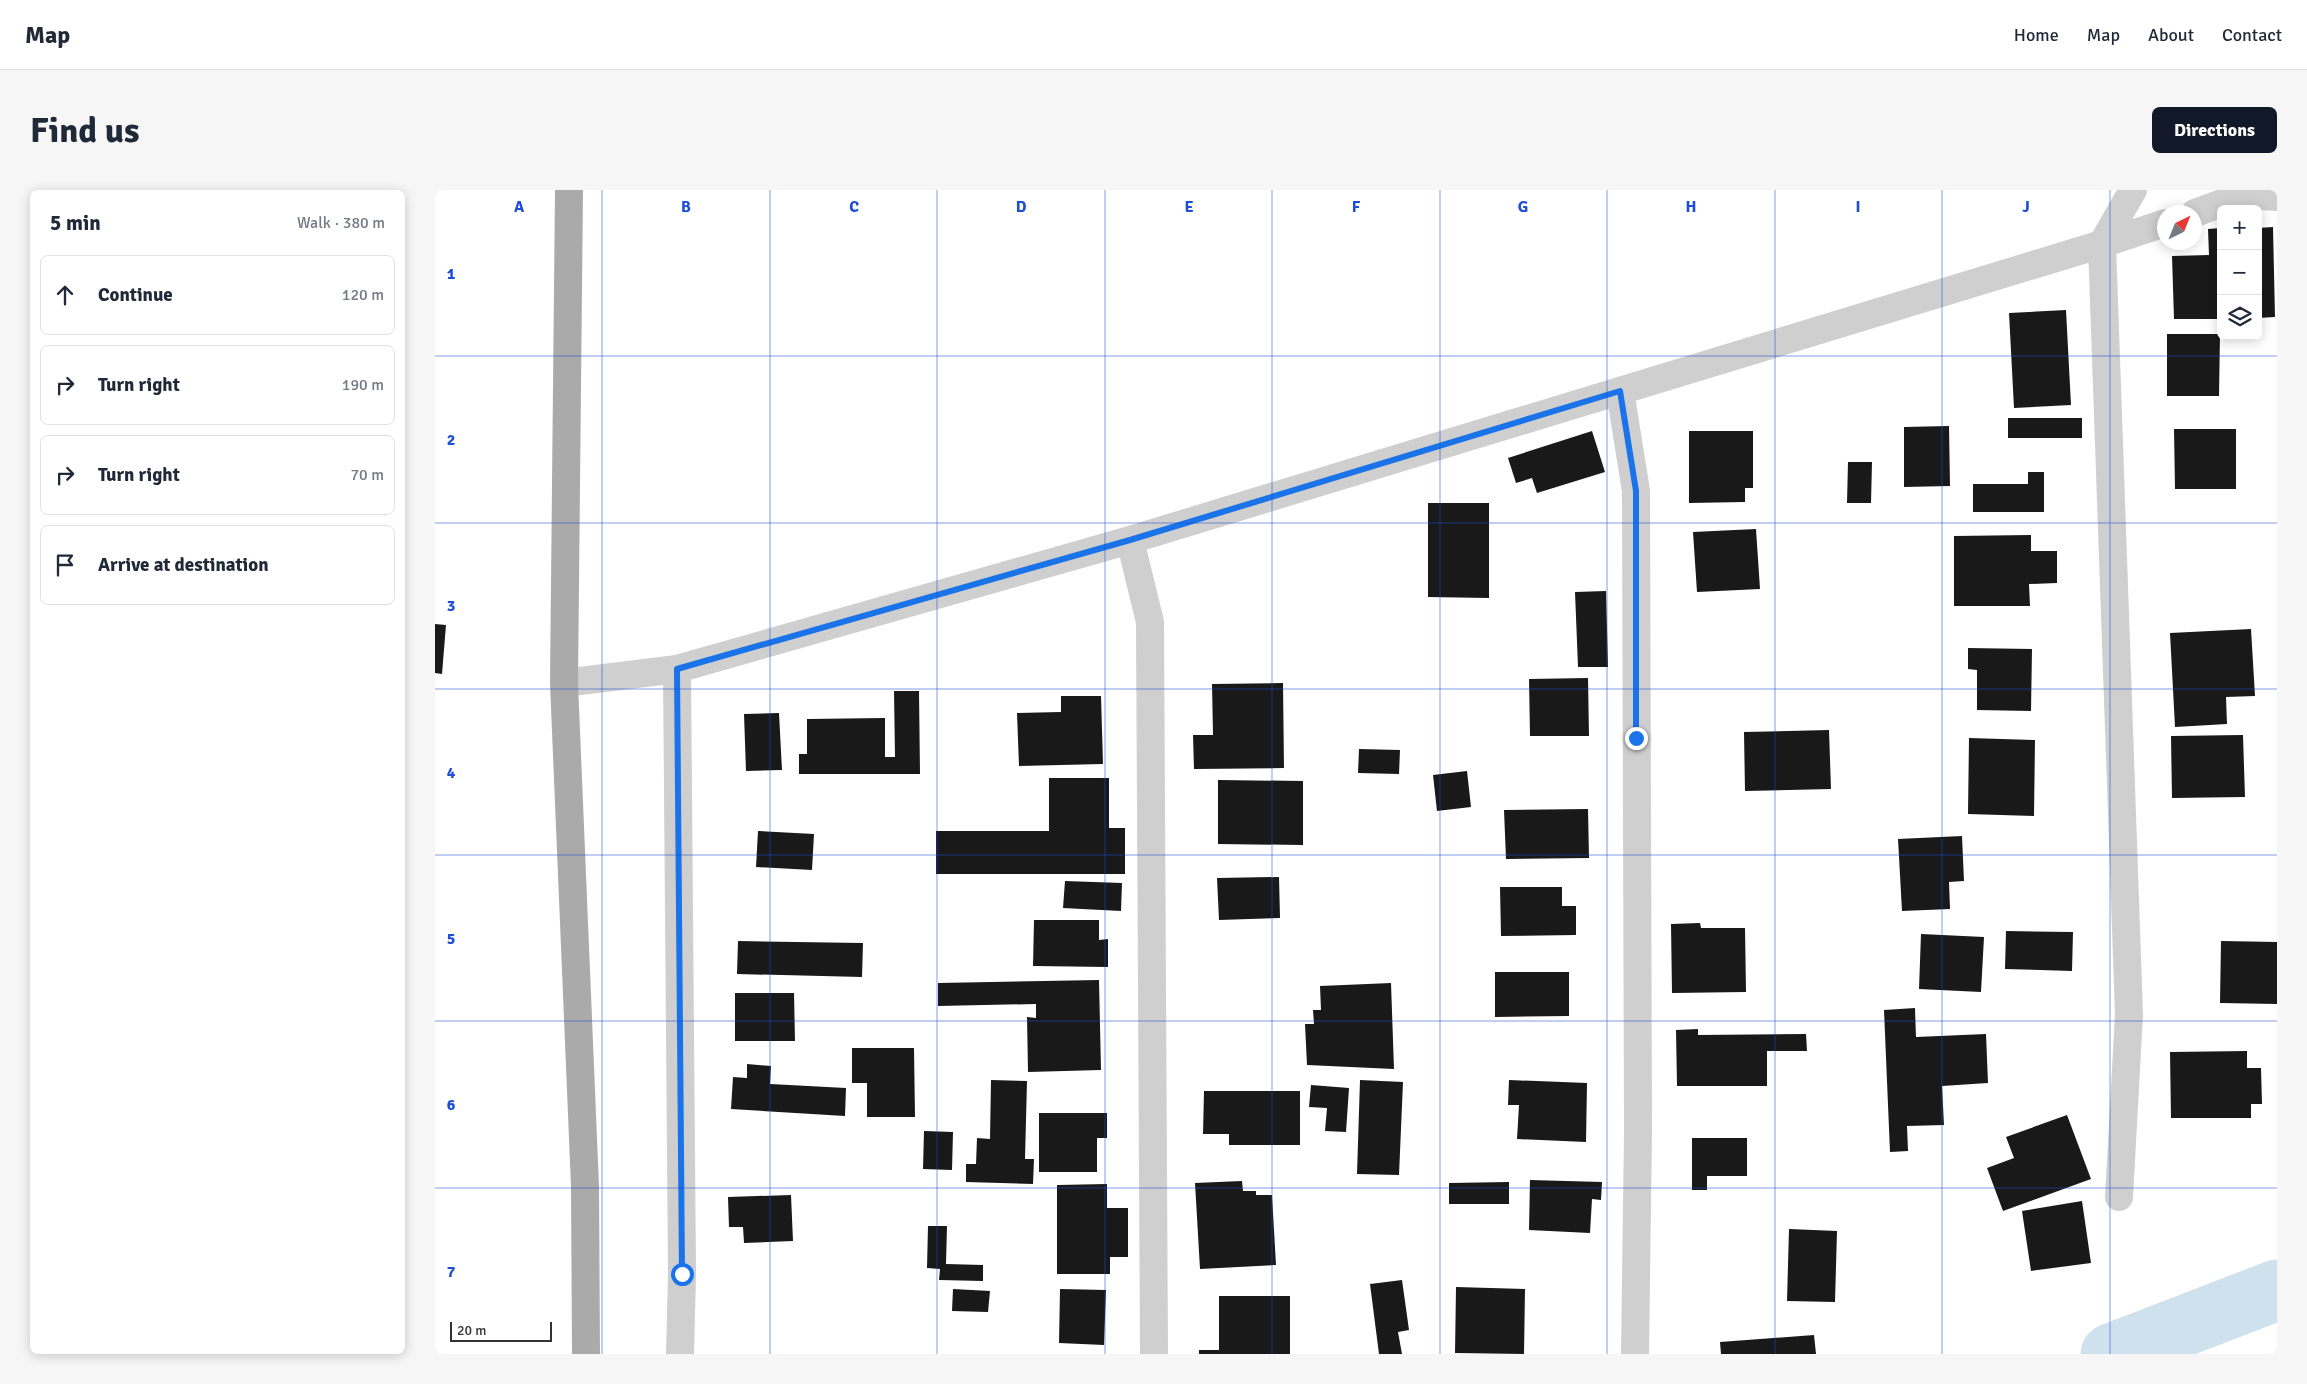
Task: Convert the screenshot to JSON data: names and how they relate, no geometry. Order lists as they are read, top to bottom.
{
  "scale_bar": "20 m",
  "north": "top right",
  "page": {
    "header": "Map",
    "nav": [
      "Home",
      "Map",
      "About",
      "Contact"
    ],
    "buttons": "Directions",
    "title": "Find us",
    "heading": ["5 min", "Walk · 380 m"],
    "map_buttons": ["+", "−"],
    "list": [
      ["Continue", "120 m"],
      ["Turn right", "190 m"],
      ["Turn right", "70 m"],
      "Arrive at destination"
    ],
    "scale": "20 m"
  },
  "grid": {
    "columns": [
      "A",
      "B",
      "C",
      "D",
      "E",
      "F",
      "G",
      "H",
      "I",
      "J"
    ],
    "rows": [
      "1",
      "2",
      "3",
      "4",
      "5",
      "6",
      "7"
    ]
  }
}
